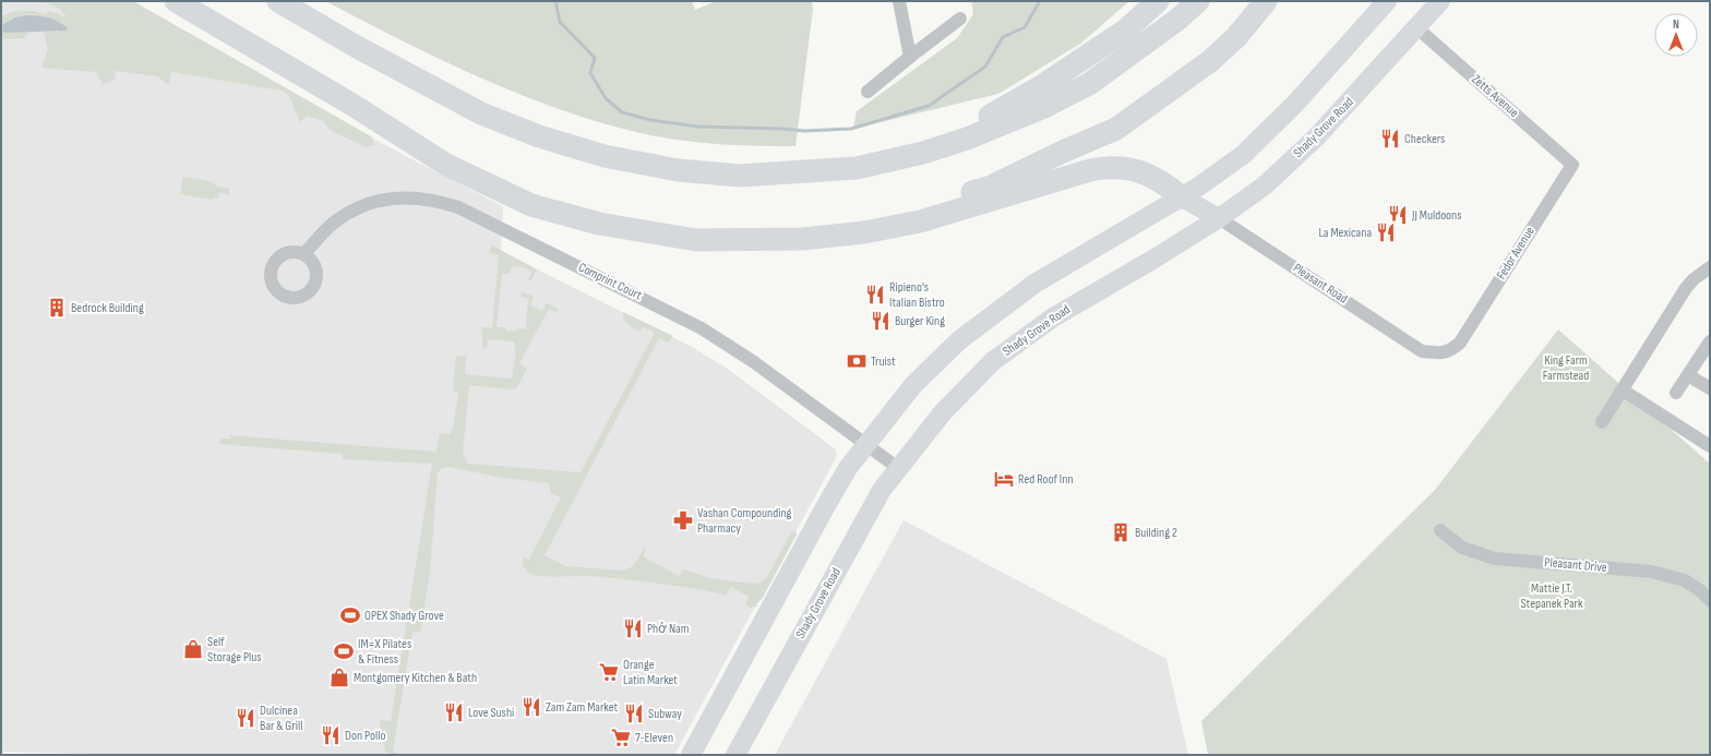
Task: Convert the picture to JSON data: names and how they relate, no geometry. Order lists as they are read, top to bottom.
{
  "streets": {
    "main road": ["Shady Grove Road", "Pleasant Road"],
    "street": [
      "Zetts Avenue",
      "Fedor Avenue",
      "Comprint Court",
      "Pleasant Drive"
    ]
  },
  "crossings": [
    ["Zetts Avenue", "Shady Grove Road"],
    ["Zetts Avenue", "Fedor Avenue"],
    ["Shady Grove Road", "Comprint Court"],
    ["Shady Grove Road", "Pleasant Road"],
    ["Fedor Avenue", "Pleasant Road"]
  ],
  "parks": ["King Farm Farmstead", "Mattie J.T. Stepanek Park"],
  "places": {
    "restaurant": [
      "Checkers",
      "JJ Muldoons",
      "La Mexicana",
      "Ripieno's Italian Bistro",
      "Burger King",
      "Phở Nam",
      "Zam Zam Market",
      "Love Sushi",
      "Subway",
      "Dulcinea Bar & Grill",
      "Don Pollo"
    ],
    "building": ["Bedrock Building", "Building 2"],
    "bank": ["Truist"],
    "hotel": ["Red Roof Inn"],
    "pharmacy": ["Vashan Compounding Pharmacy"],
    "sports": ["OPEX Shady Grove", "IM=X Pilates & Fitness"],
    "shop": ["Self Storage Plus", "Montgomery Kitchen & Bath"],
    "supermarket": ["Orange Latin Market", "7-Eleven"]
  },
  "north": "top"
}
